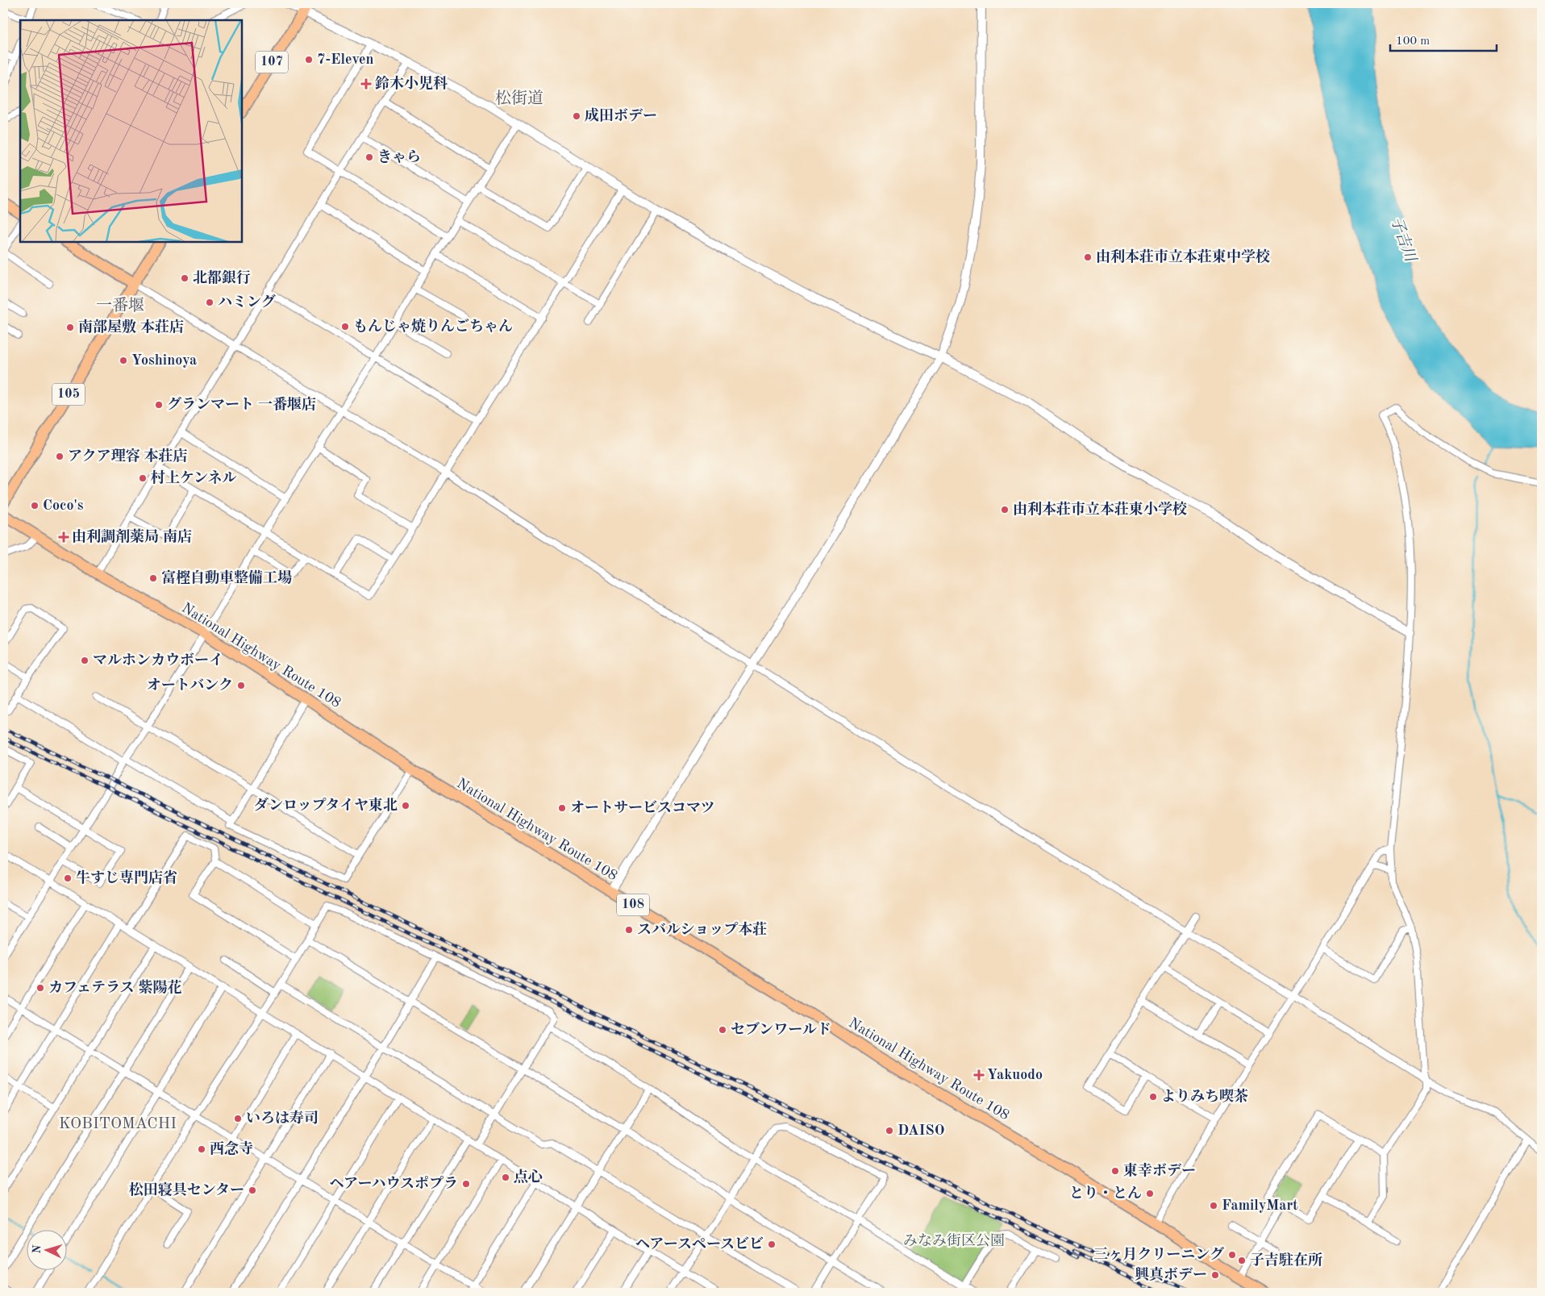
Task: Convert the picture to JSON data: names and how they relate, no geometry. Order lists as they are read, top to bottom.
{
  "streets": {
    "highway": [
      "107",
      "105",
      "National Highway Route 108",
      "108"
    ]
  },
  "districts": ["松街道", "一番堰", "KOBITOMACHI"],
  "water": ["子吉川"],
  "parks": ["みなみ街区公園"],
  "places": {
    "other": [
      "7-Eleven",
      "成田ボデー",
      "きゃら",
      "由利本荘市立本荘東中学校",
      "北都銀行",
      "ハミング",
      "もんじゃ焼りんごちゃん",
      "南部屋敷 本荘店",
      "Yoshinoya",
      "グランマート 一番堰店",
      "アクア理容 本荘店",
      "村上ケンネル",
      "Coco's",
      "由利本荘市立本荘東小学校",
      "富樫自動車整備工場",
      "マルホンカウボーイ",
      "オートバンク",
      "ダンロップタイヤ東北",
      "オートサービスコマツ",
      "牛すじ専門店省",
      "スバルショップ本荘",
      "カフェテラス 紫陽花",
      "セブンワールド",
      "よりみち喫茶",
      "いろは寿司",
      "DAISO",
      "西念寺",
      "東幸ボデー",
      "点心",
      "ヘアーハウスポプラ",
      "松田寝具センター",
      "とり・とん",
      "FamilyMart",
      "ヘアースペースビビ",
      "三ヶ月クリーニング",
      "子吉駐在所",
      "興真ボデー"
    ],
    "health": ["鈴木小児科", "由利調剤薬局 南店", "Yakuodo"]
  },
  "scale_bar": "100 m",
  "north": "left"
}
